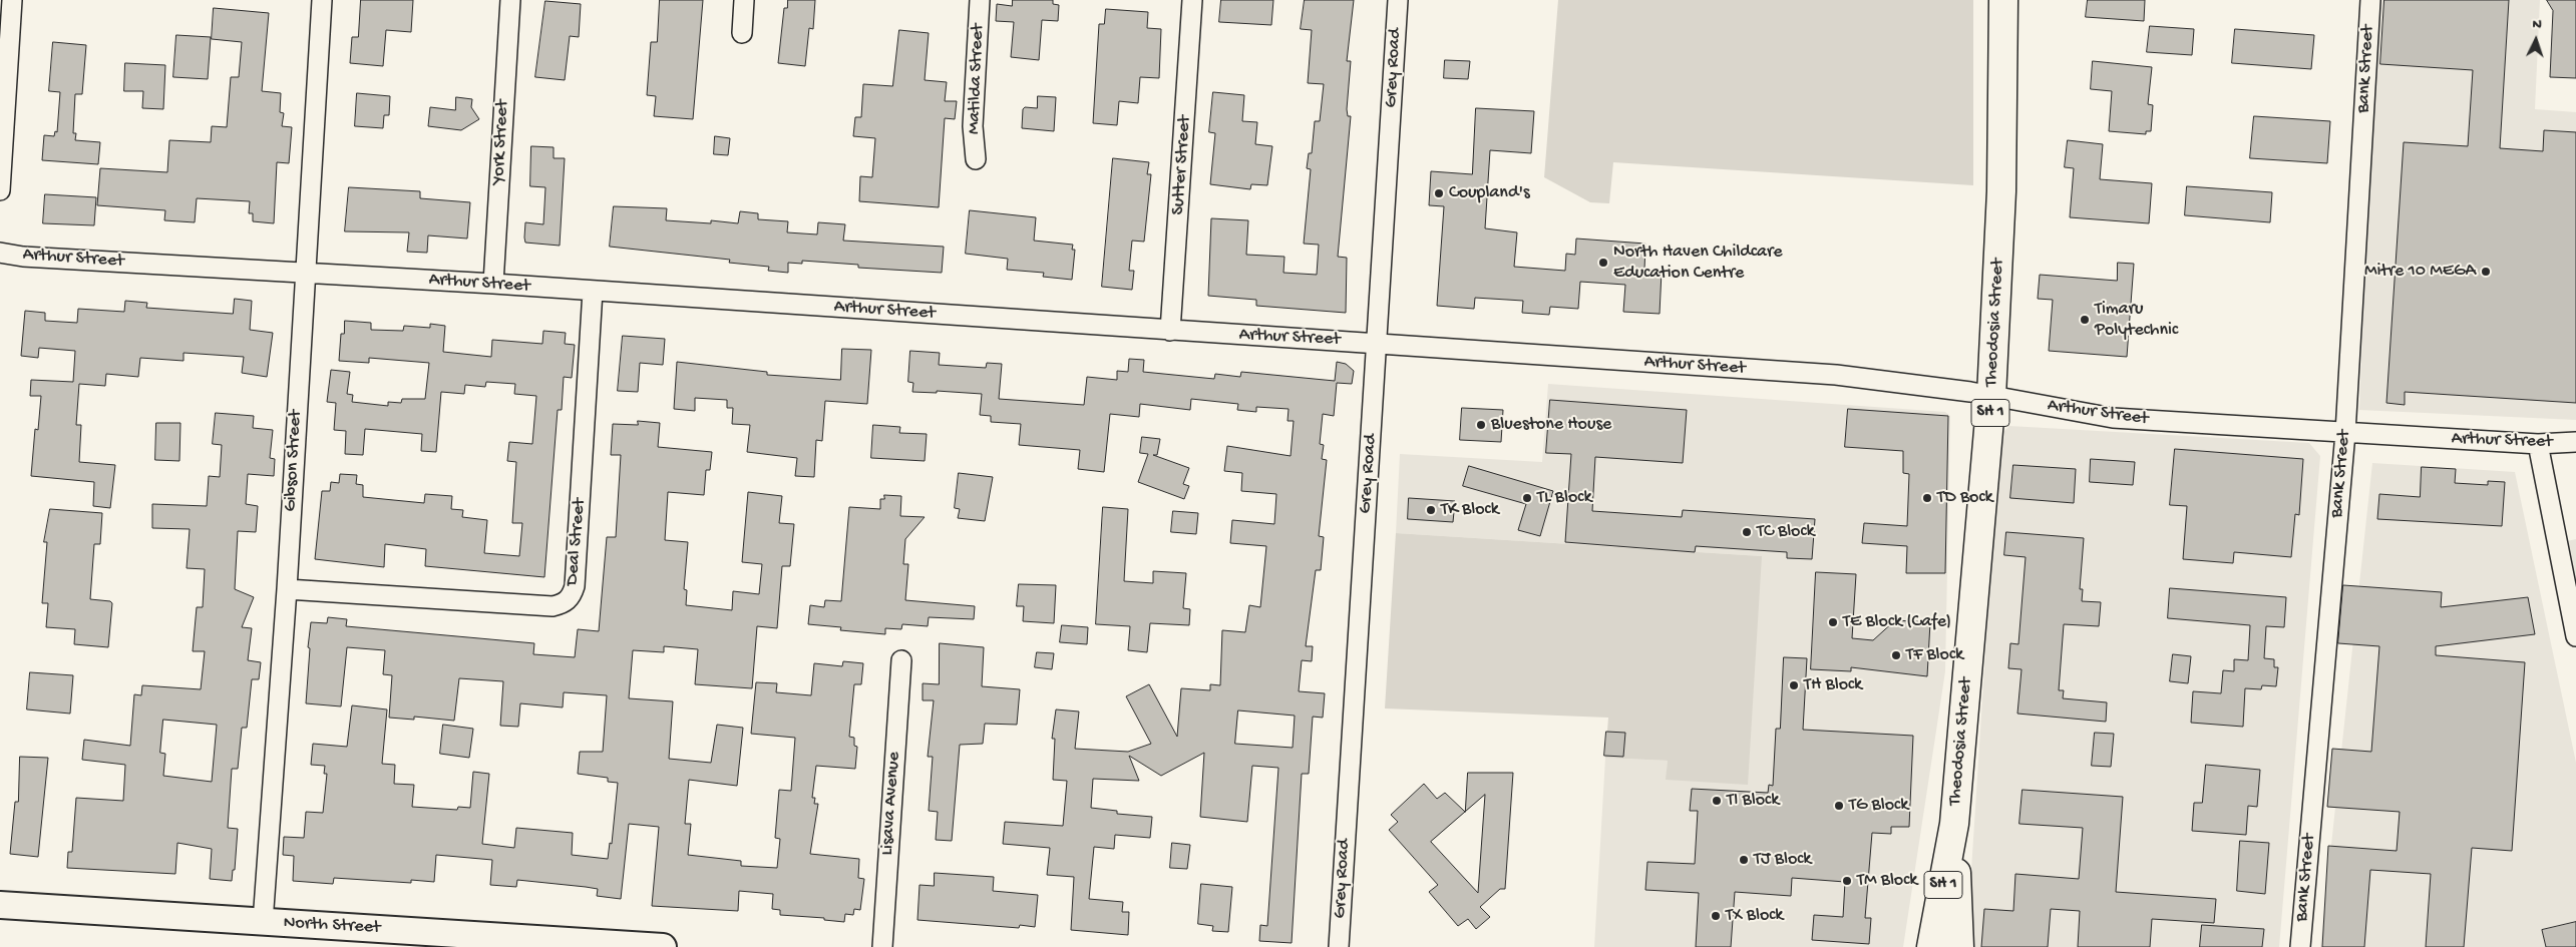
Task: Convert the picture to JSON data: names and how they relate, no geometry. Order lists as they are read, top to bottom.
{
  "streets": {
    "highway": ["Theodosia Street", "SH 1"],
    "street": [
      "Grey Road",
      "Bank Street",
      "Matilda Street",
      "York Street",
      "Sutter Street",
      "Arthur Street",
      "Gibson Street",
      "Deal Street",
      "Lisava Avenue",
      "North Street"
    ]
  },
  "crossings": [
    ["Grey Road", "Arthur Street"],
    ["Bank Street", "Arthur Street"],
    ["York Street", "Arthur Street"],
    ["Sutter Street", "Arthur Street"],
    ["Arthur Street", "Theodosia Street"],
    ["Arthur Street", "Gibson Street"],
    ["Arthur Street", "Deal Street"],
    ["Gibson Street", "Deal Street"],
    ["Gibson Street", "North Street"]
  ],
  "places": [
    "Coupland's",
    "North Haven Childcare Education Centre",
    "Mitre 10 MEGA",
    "Timaru Polytechnic",
    "Bluestone House",
    "TL Block",
    "TD Bock",
    "TK Block",
    "TC Block",
    "TE Block (Cafe)",
    "TF Block",
    "TH Block",
    "TI Block",
    "TG Block",
    "TJ Block",
    "TM Block",
    "TX Block"
  ],
  "north": "top"
}
